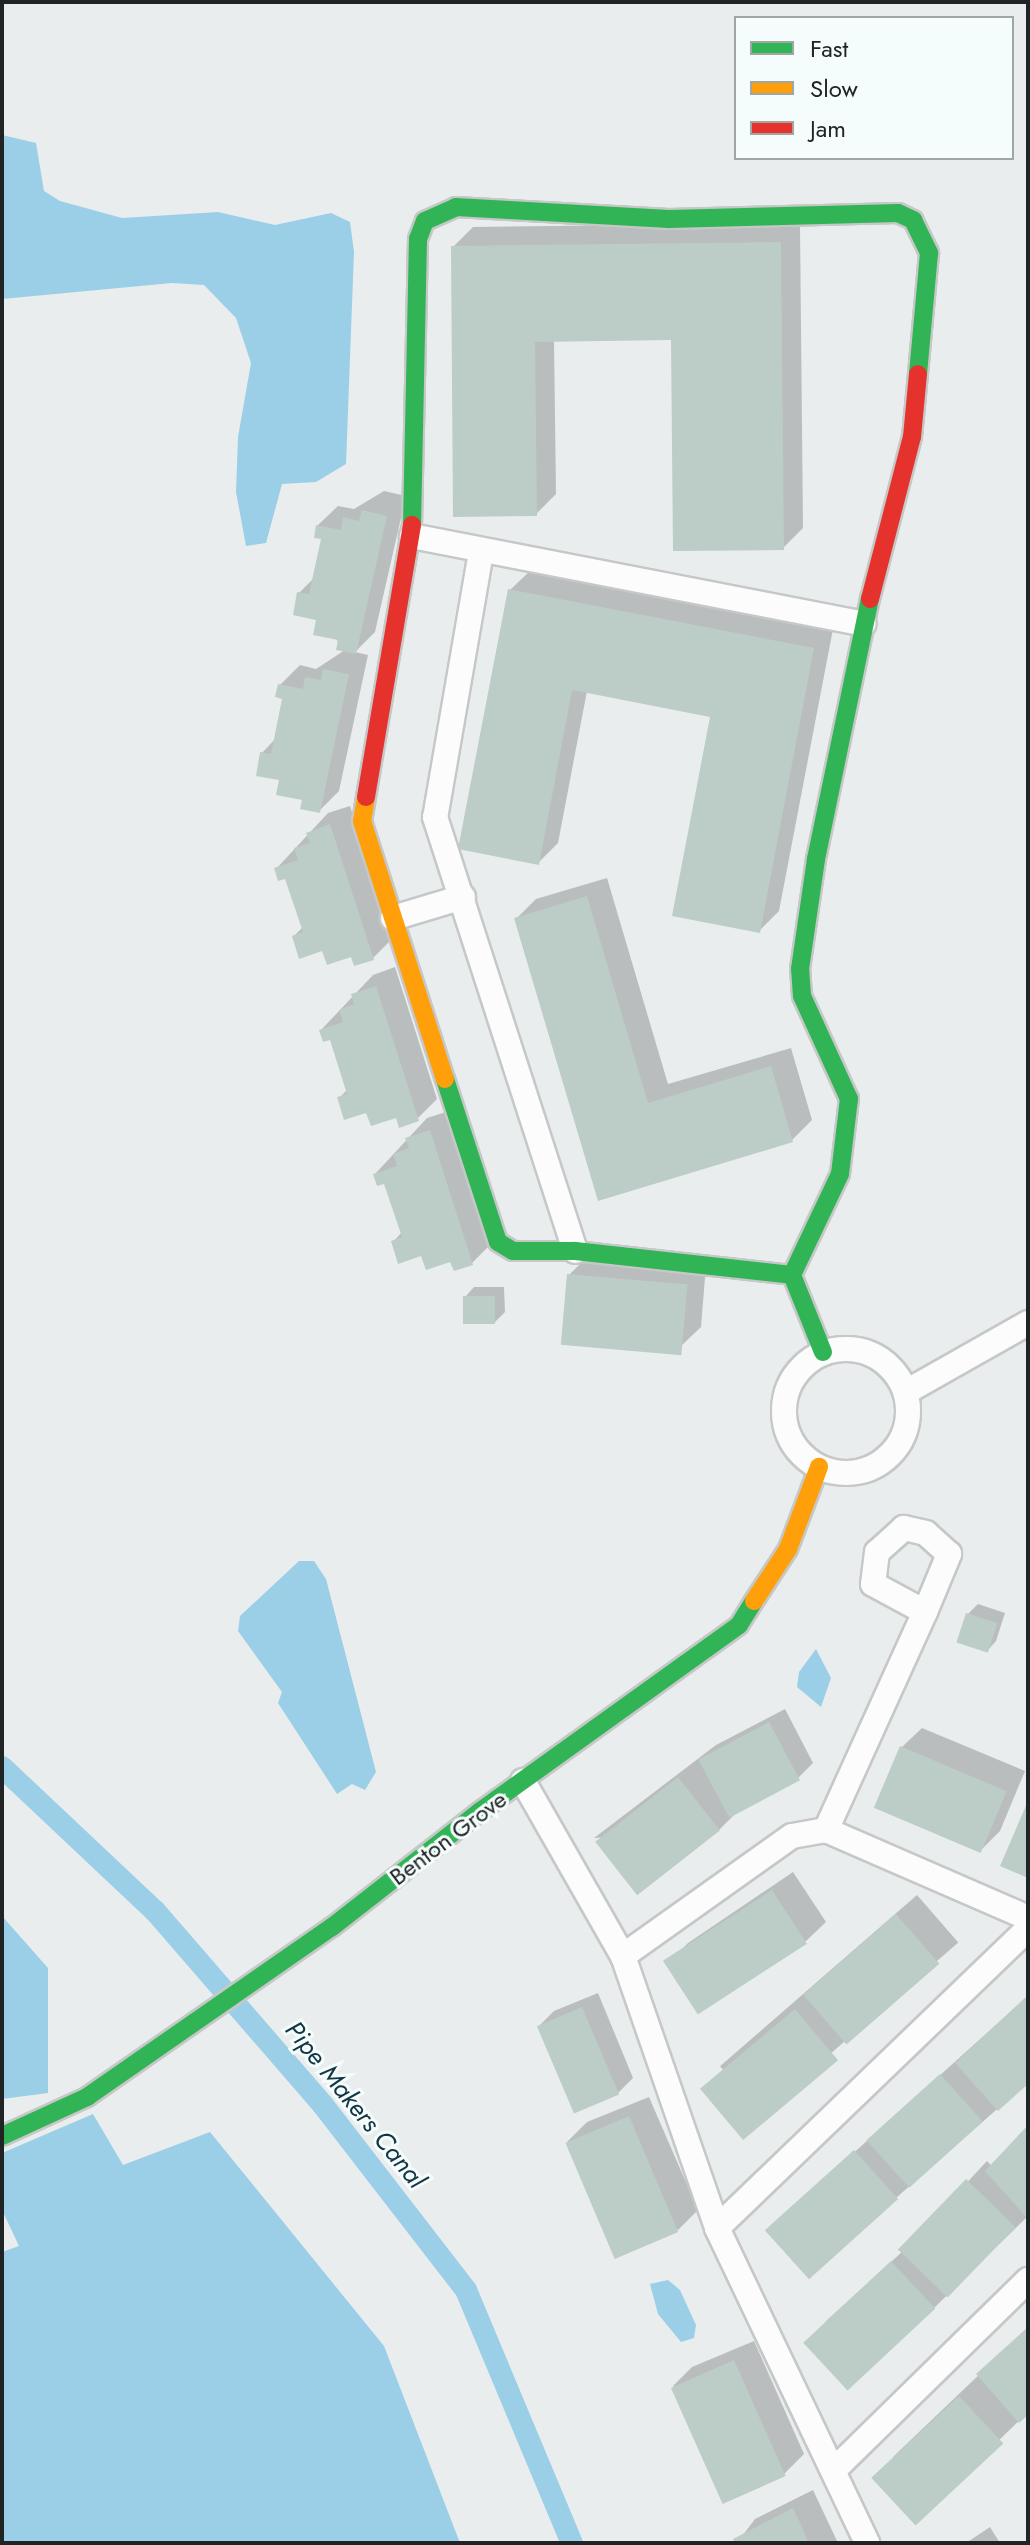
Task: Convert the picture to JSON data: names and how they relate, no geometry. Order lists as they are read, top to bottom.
{
  "streets": {
    "street": ["Benton Grove"]
  },
  "water": ["Pipe Makers Canal"],
  "legend": ["Fast", "Slow", "Jam"]
}
